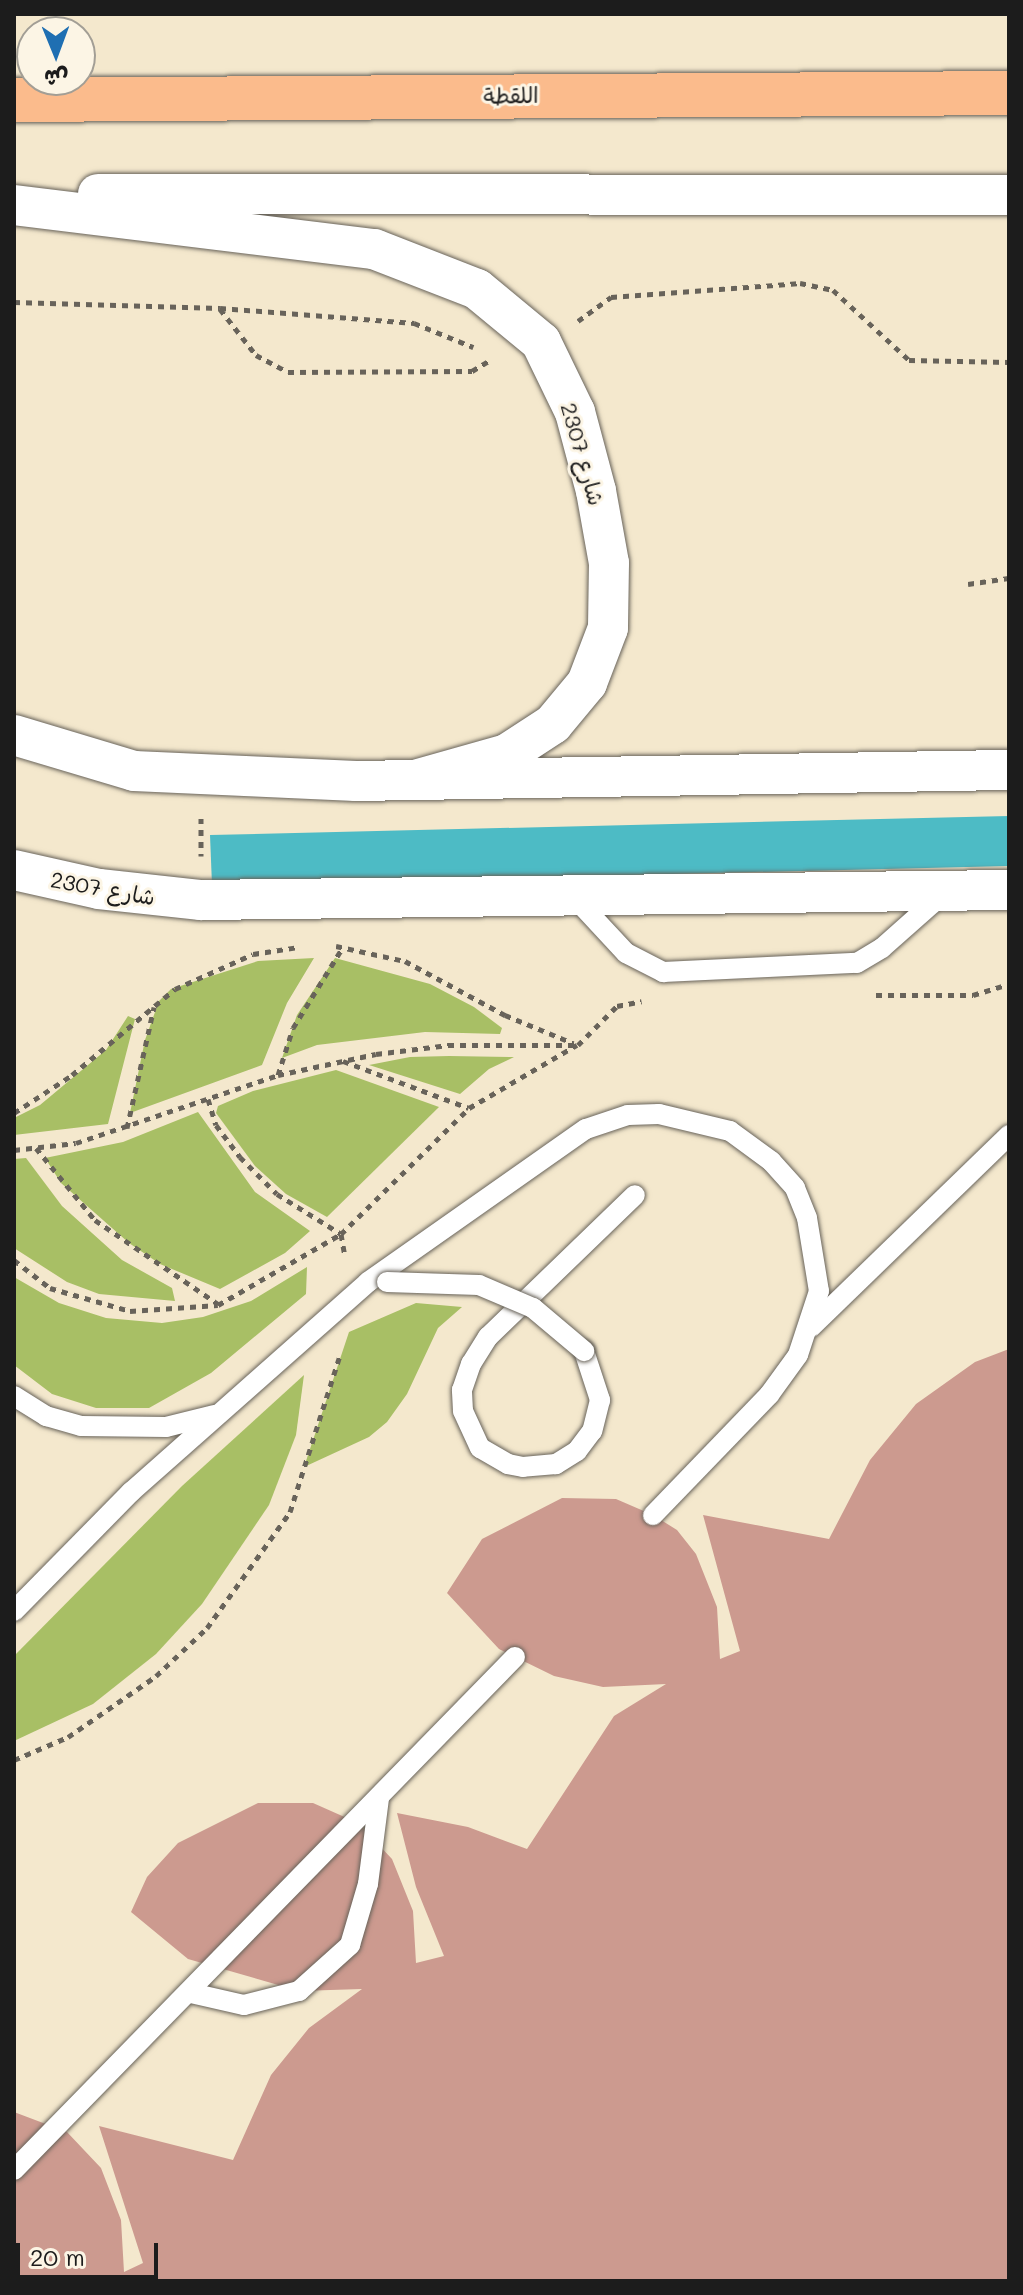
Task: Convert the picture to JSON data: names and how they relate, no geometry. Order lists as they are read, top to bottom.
{
  "streets": {
    "main road": ["اللقطة"],
    "street": ["شارع 2307"]
  },
  "scale_bar": "20 m",
  "north": "bottom"
}
